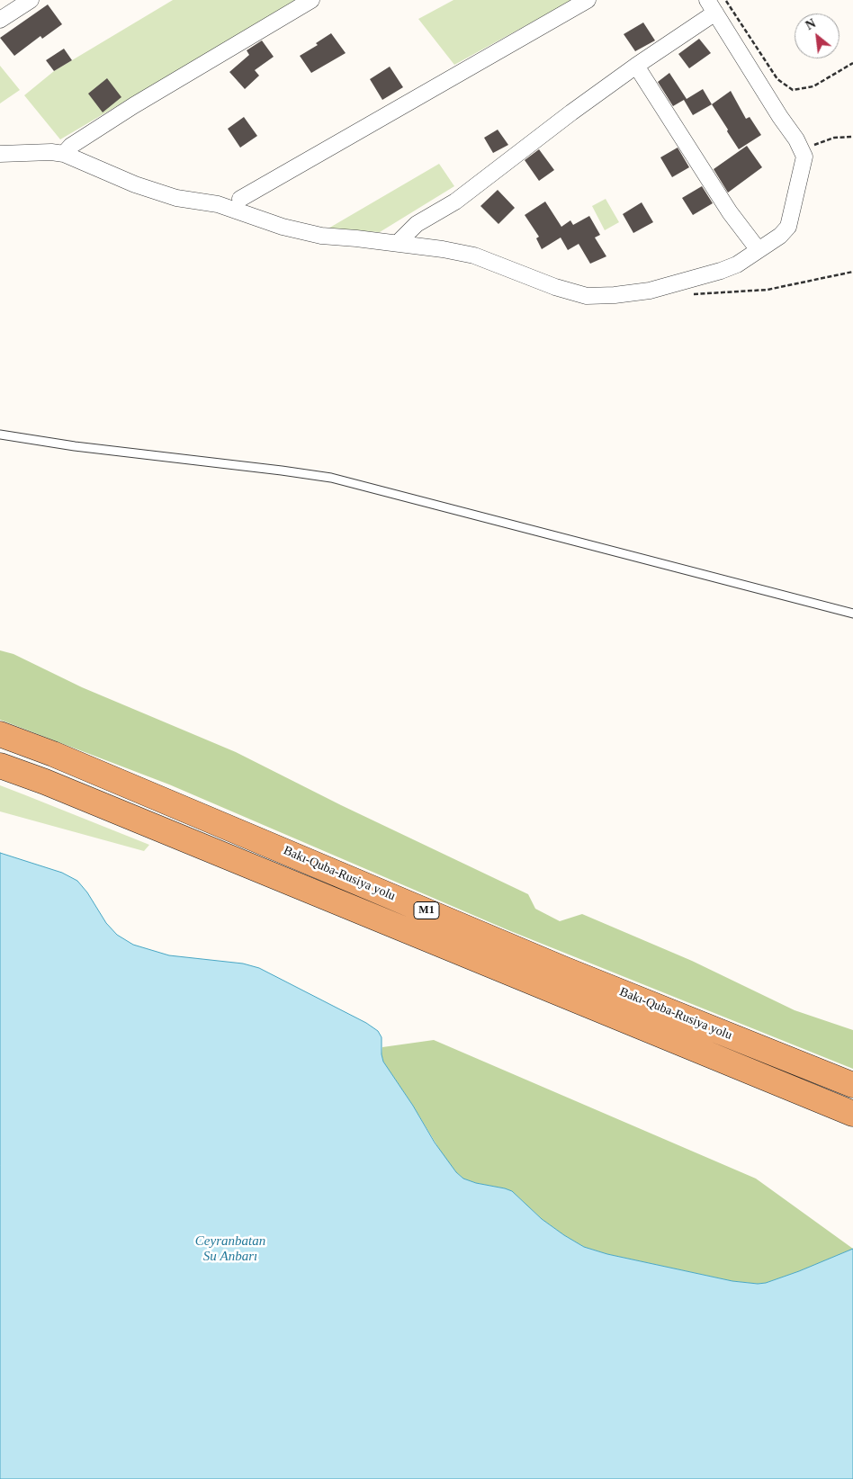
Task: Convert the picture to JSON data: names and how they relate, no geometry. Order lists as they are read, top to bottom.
{
  "streets": {
    "highway": ["Bakı-Quba-Rusiya yolu", "M1"]
  },
  "water": ["Ceyranbatan Su Anbarı"],
  "north": "top left"
}
